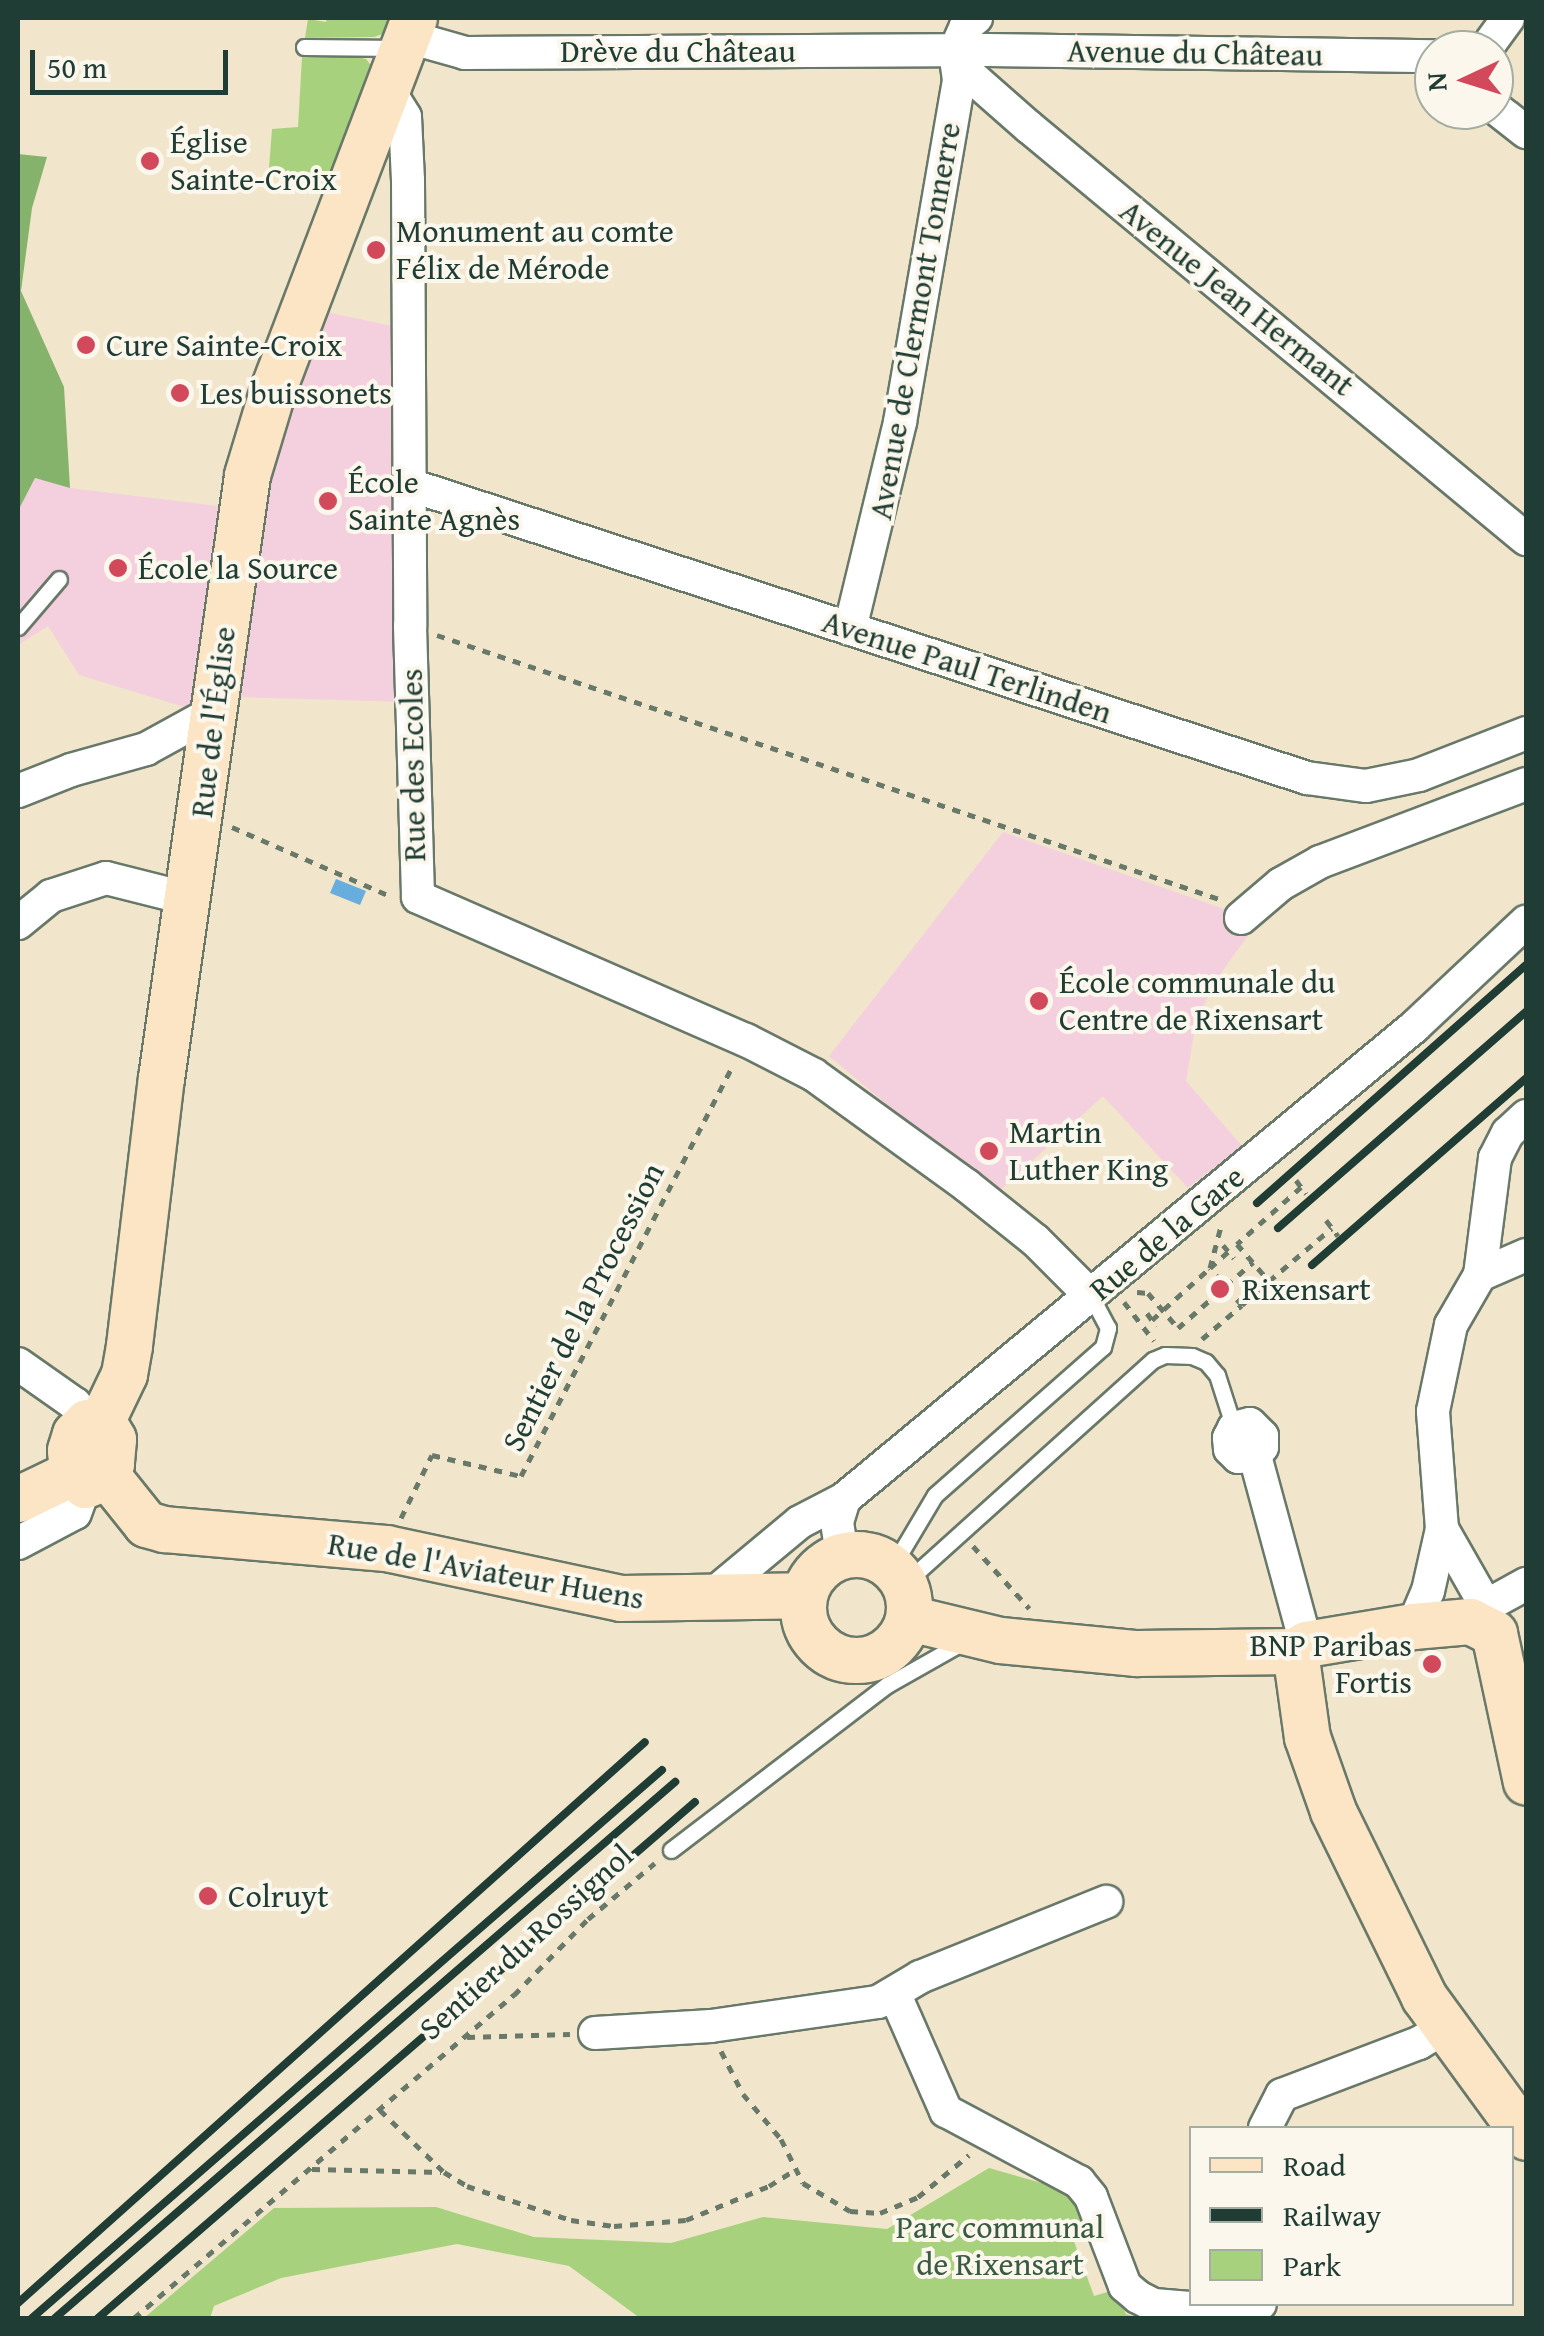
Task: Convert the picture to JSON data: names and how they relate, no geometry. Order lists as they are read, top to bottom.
{
  "streets": {
    "street": [
      "Drève du Château",
      "Avenue du Château",
      "Avenue Jean Hermant",
      "Avenue de Clermont Tonnerre",
      "Avenue Paul Terlinden",
      "Rue de l'Église",
      "Rue des Ecoles",
      "Rue de la Gare",
      "Rue de l'Aviateur Huens"
    ],
    "lane": ["Sentier du Rossignol"],
    "path": ["Sentier de la Procession"]
  },
  "crossings": [
    ["Drève du Château", "Avenue du Château"],
    ["Drève du Château", "Avenue Jean Hermant"],
    ["Drève du Château", "Avenue de Clermont Tonnerre"],
    ["Drève du Château", "Rue de l'Église"],
    ["Drève du Château", "Rue des Ecoles"],
    ["Avenue du Château", "Avenue Jean Hermant"],
    ["Avenue du Château", "Avenue de Clermont Tonnerre"],
    ["Avenue Jean Hermant", "Avenue de Clermont Tonnerre"],
    ["Avenue de Clermont Tonnerre", "Avenue Paul Terlinden"],
    ["Avenue Paul Terlinden", "Rue des Ecoles"],
    ["Rue de l'Église", "Rue des Ecoles"],
    ["Rue de l'Église", "Rue de l'Aviateur Huens"],
    ["Rue des Ecoles", "Rue de la Gare"],
    ["Rue des Ecoles", "Sentier de la Procession"],
    ["Sentier de la Procession", "Rue de l'Aviateur Huens"]
  ],
  "parks": ["Parc communal de Rixensart"],
  "places": [
    "Église Sainte-Croix",
    "Monument au comte Félix de Mérode",
    "Cure Sainte-Croix",
    "Les buissonets",
    "École Sainte Agnès",
    "École la Source",
    "École communale du Centre de Rixensart",
    "Martin Luther King",
    "Rixensart",
    "BNP Paribas Fortis",
    "Colruyt"
  ],
  "legend": ["Road", "Railway", "Park"],
  "scale_bar": "50 m",
  "north": "left"
}
